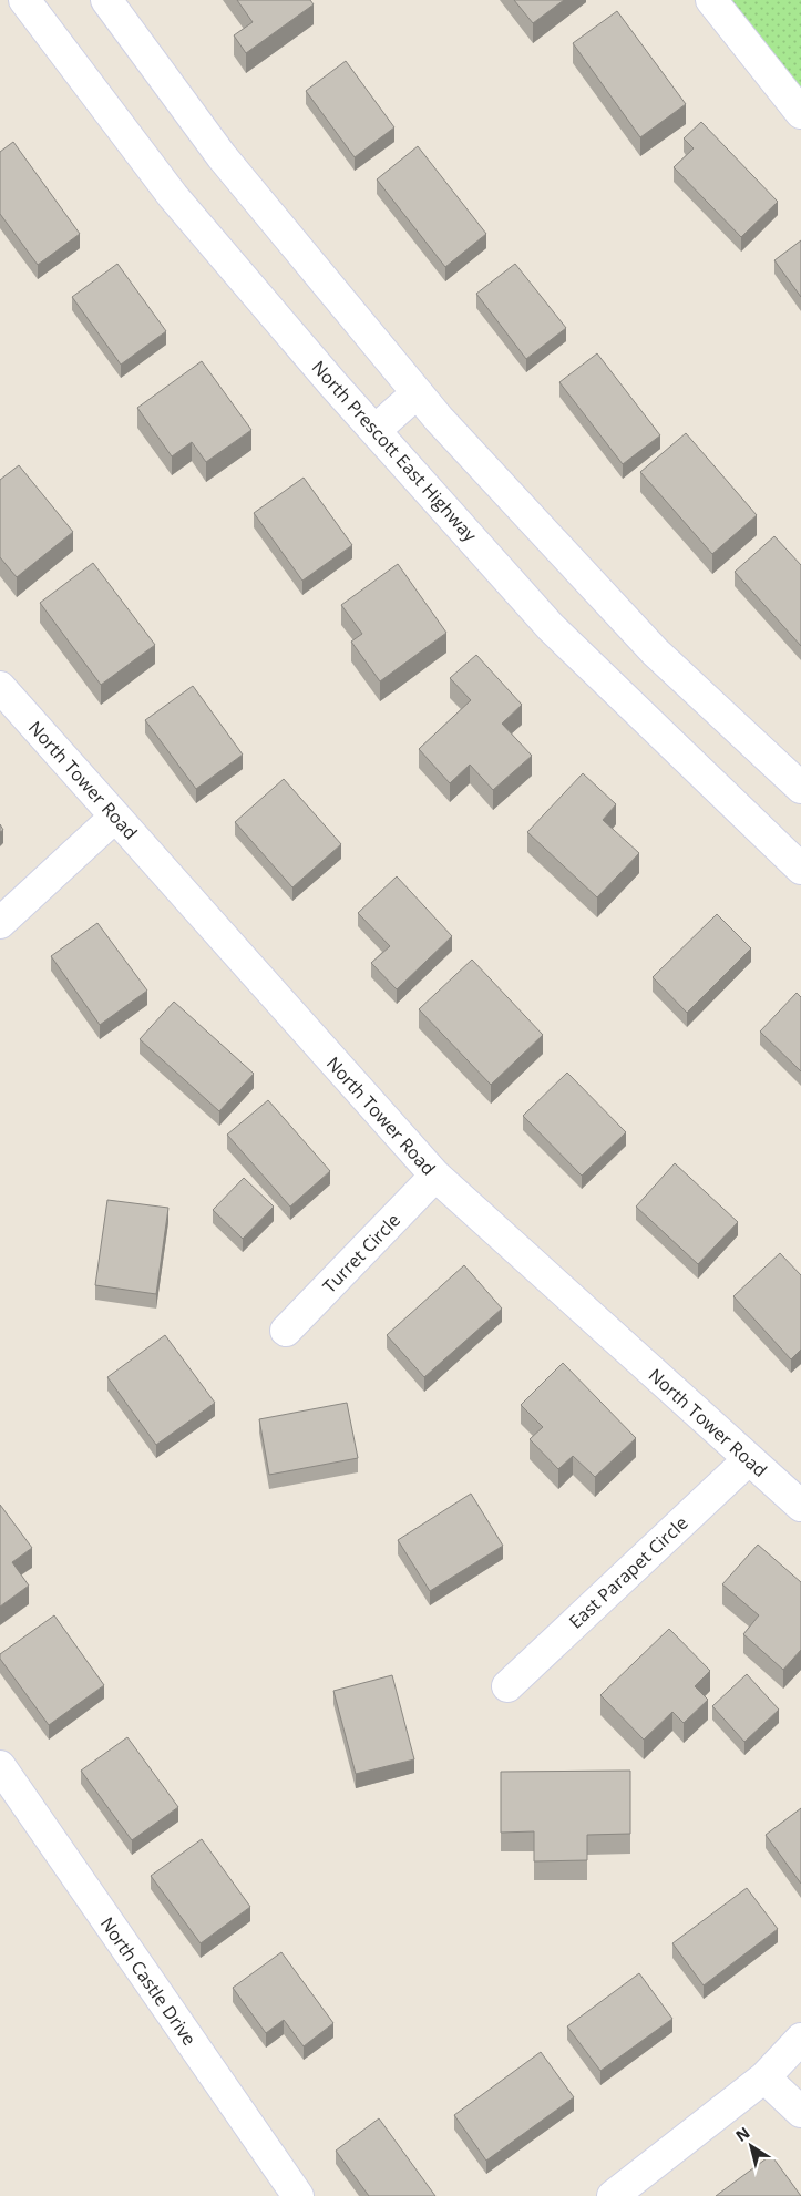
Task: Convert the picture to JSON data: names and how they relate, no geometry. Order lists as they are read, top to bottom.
{
  "streets": {
    "street": [
      "North Prescott East Highway",
      "North Tower Road",
      "Turret Circle",
      "East Parapet Circle",
      "North Castle Drive"
    ]
  },
  "crossings": [
    ["North Tower Road", "Turret Circle"],
    ["North Tower Road", "East Parapet Circle"]
  ],
  "north": "top left"
}
